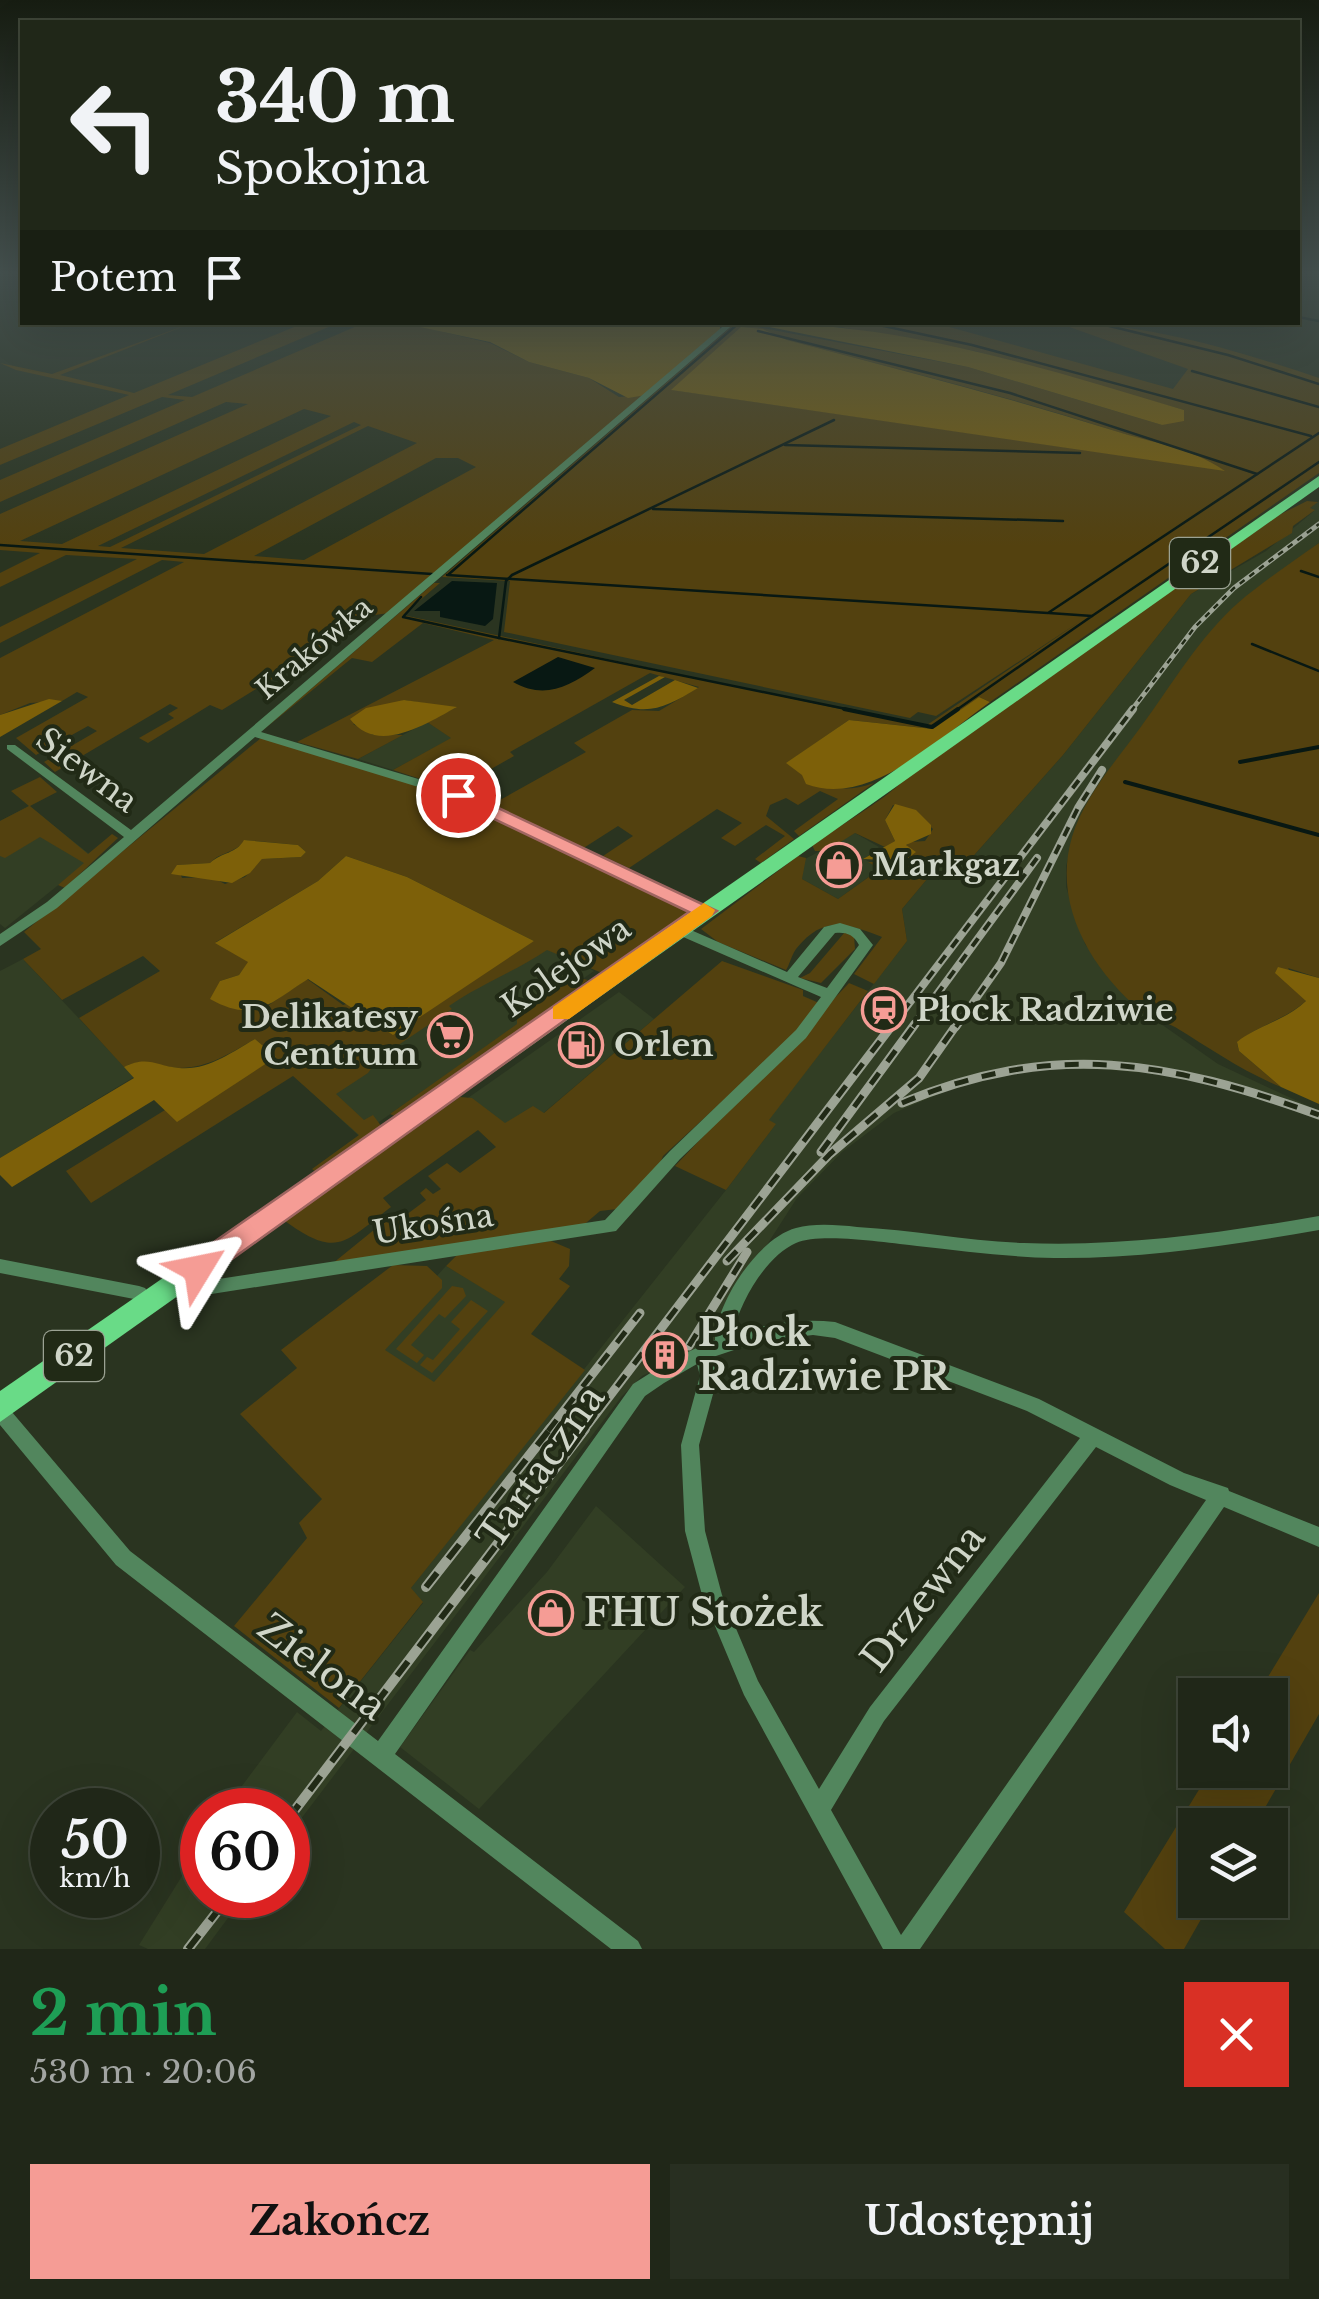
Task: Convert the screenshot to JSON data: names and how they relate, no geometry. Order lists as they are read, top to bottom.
{
  "streets": {
    "main road": ["62", "Kolejowa"],
    "street": [
      "Krakówka",
      "Siewna",
      "Ukośna",
      "Tartaczna",
      "Drzewna",
      "Zielona"
    ]
  },
  "crossings": [
    ["Krakówka", "Siewna"],
    ["Kolejowa", "Ukośna"],
    ["Kolejowa", "Zielona"],
    ["Tartaczna", "Drzewna"],
    ["Tartaczna", "Zielona"]
  ],
  "places": {
    "shop": ["Markgaz", "FHU Stożek"],
    "station": ["Płock Radziwie"],
    "supermarket": ["Delikatesy Centrum"],
    "fuel station": ["Orlen"],
    "building": ["Płock Radziwie PR"]
  },
  "page": {
    "turn": ["340 m", "Spokojna"],
    "then": "Potem",
    "speed": "50 km/h",
    "limit": "60",
    "heading": ["2 min", "530 m · 20:06"],
    "buttons": ["Zakończ", "Udostępnij"]
  }
}
